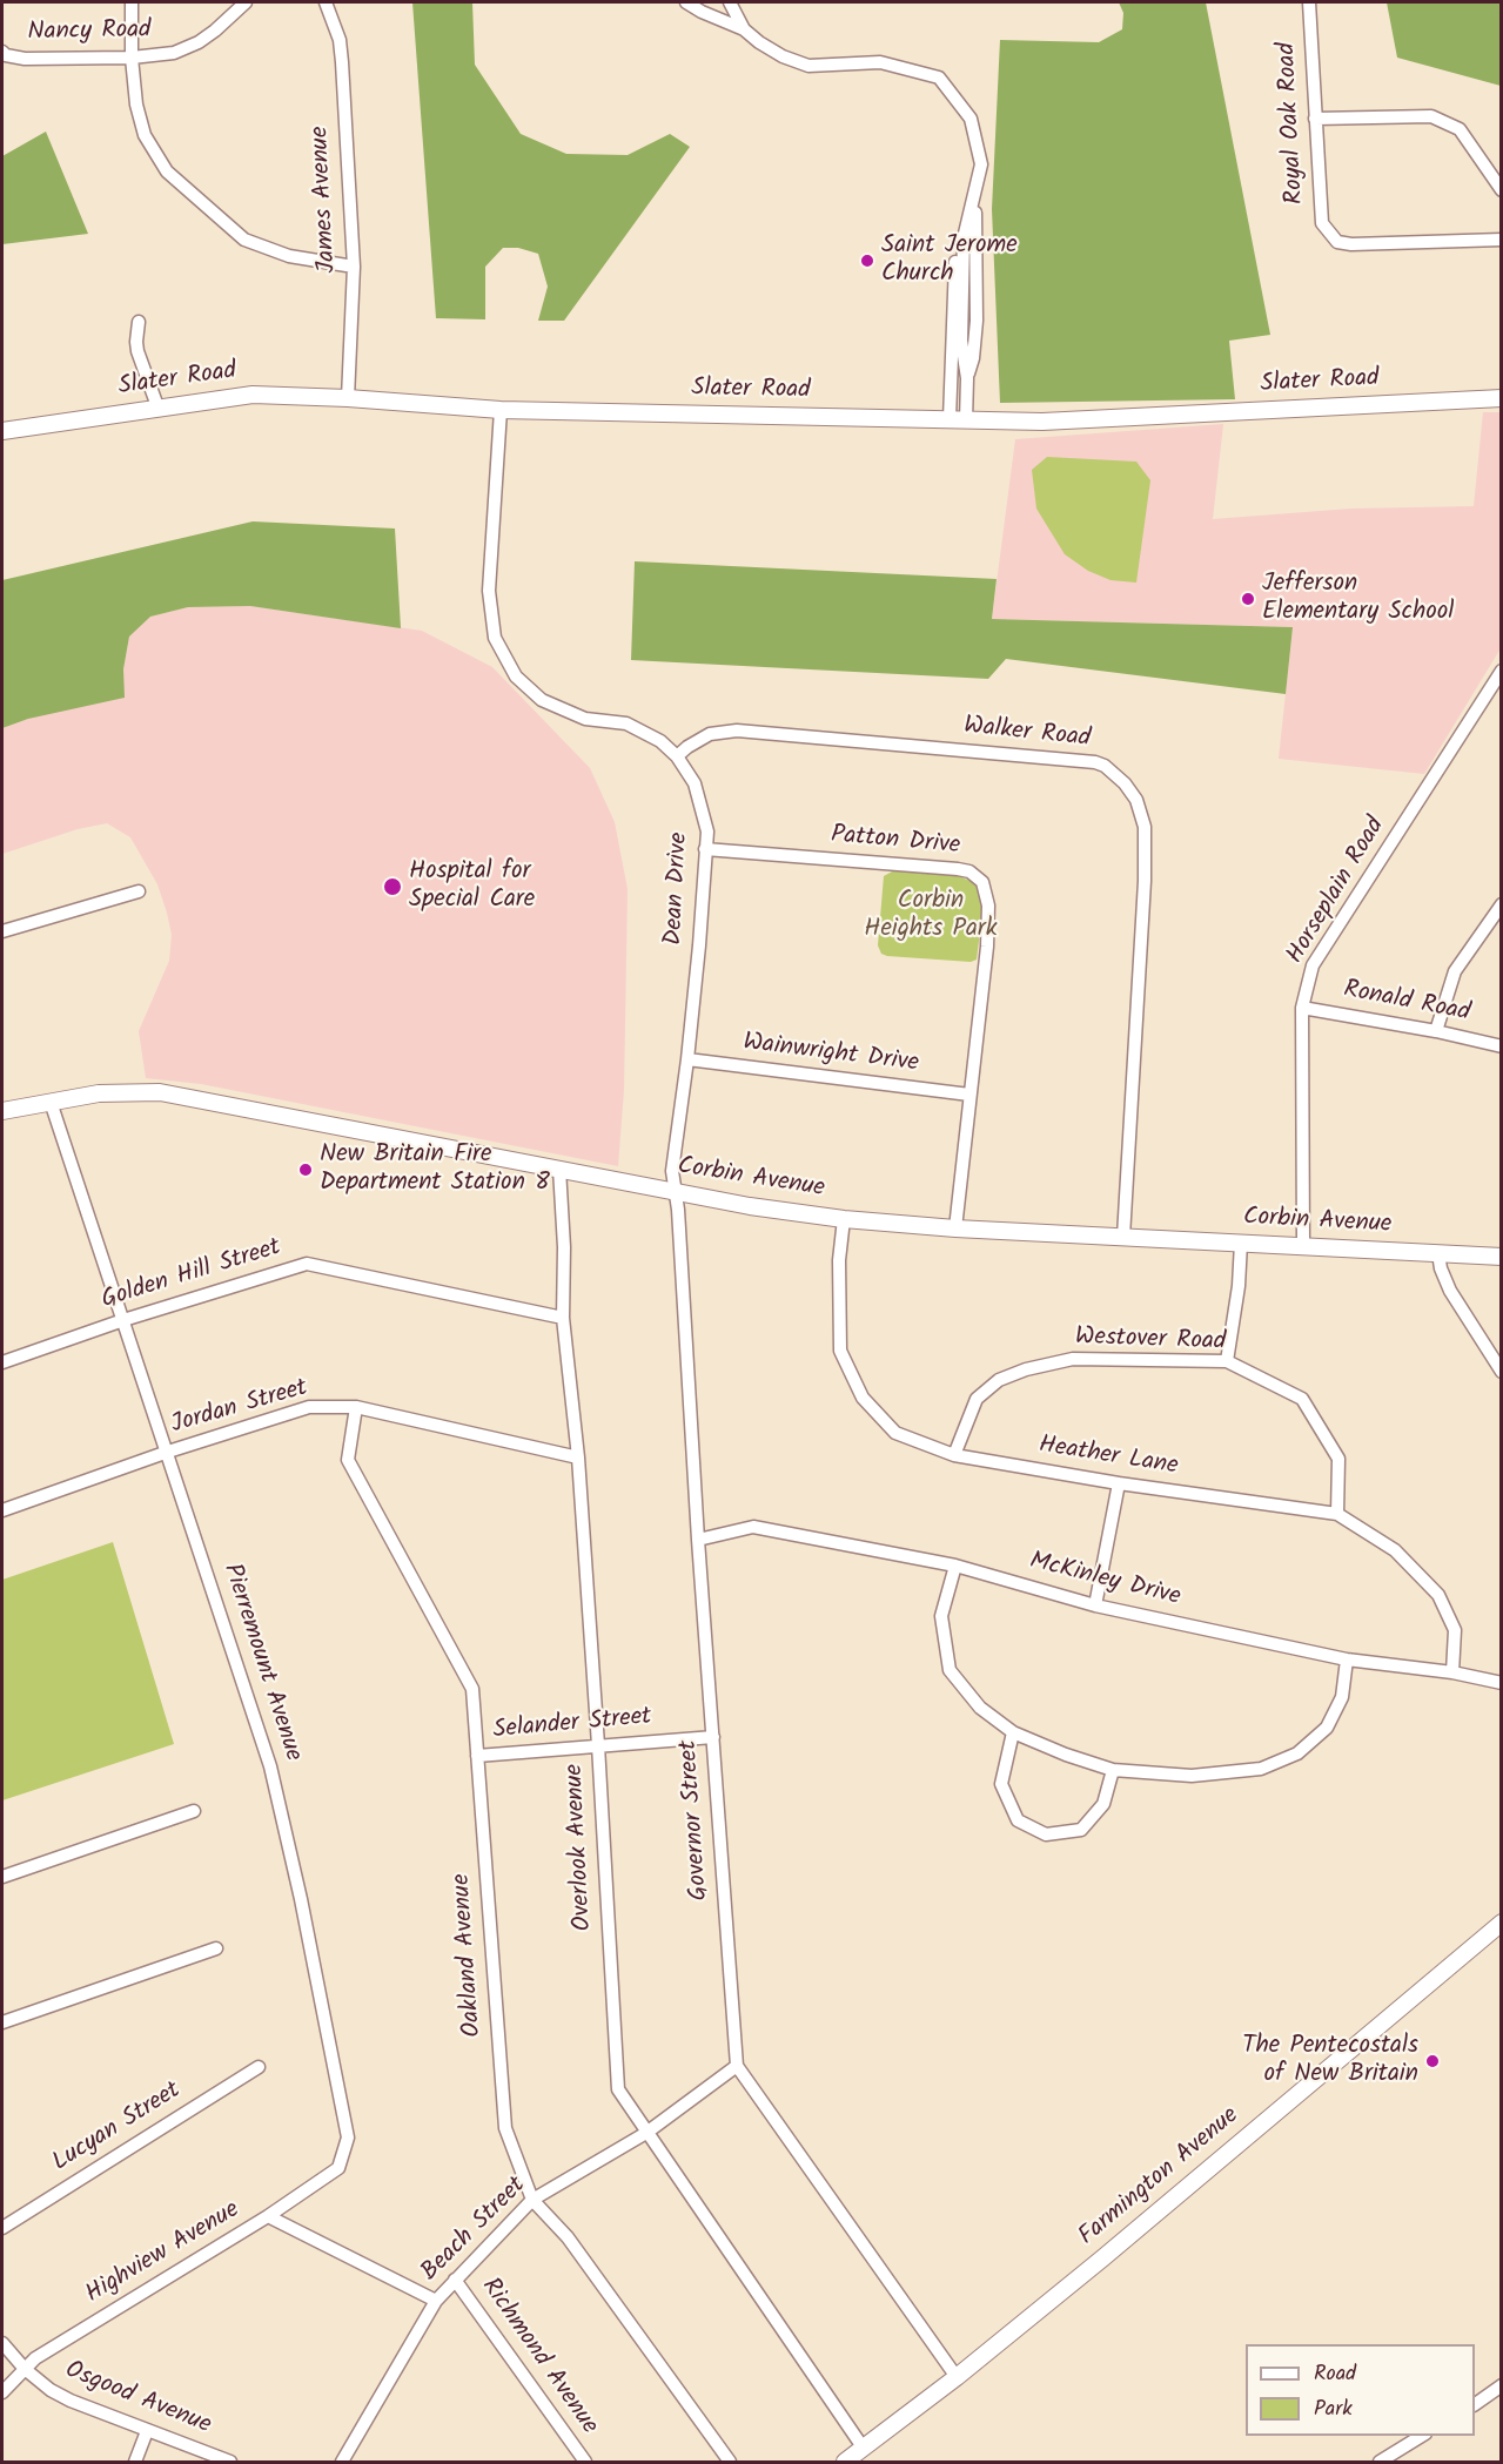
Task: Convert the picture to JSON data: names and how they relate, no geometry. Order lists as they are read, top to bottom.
{
  "streets": {
    "main road": ["Slater Road", "Corbin Avenue", "Farmington Avenue"],
    "street": [
      "Nancy Road",
      "Royal Oak Road",
      "James Avenue",
      "Walker Road",
      "Patton Drive",
      "Dean Drive",
      "Horseplain Road",
      "Ronald Road",
      "Wainwright Drive",
      "Golden Hill Street",
      "Westover Road",
      "Jordan Street",
      "Heather Lane",
      "McKinley Drive",
      "Pierremount Avenue",
      "Selander Street",
      "Governor Street",
      "Overlook Avenue",
      "Oakland Avenue",
      "Lucyan Street",
      "Beach Street",
      "Highview Avenue",
      "Richmond Avenue",
      "Osgood Avenue"
    ]
  },
  "crossings": [
    ["James Avenue", "Slater Road"],
    ["Slater Road", "Dean Drive"],
    ["Walker Road", "Dean Drive"],
    ["Walker Road", "Corbin Avenue"],
    ["Patton Drive", "Dean Drive"],
    ["Patton Drive", "Wainwright Drive"],
    ["Patton Drive", "Corbin Avenue"],
    ["Dean Drive", "Wainwright Drive"],
    ["Dean Drive", "Corbin Avenue"],
    ["Dean Drive", "Governor Street"],
    ["Horseplain Road", "Ronald Road"],
    ["Horseplain Road", "Corbin Avenue"],
    ["Corbin Avenue", "Heather Lane"],
    ["Corbin Avenue", "Pierremount Avenue"],
    ["Corbin Avenue", "Governor Street"],
    ["Corbin Avenue", "Overlook Avenue"],
    ["Golden Hill Street", "Pierremount Avenue"],
    ["Golden Hill Street", "Overlook Avenue"],
    ["Westover Road", "Heather Lane"],
    ["Jordan Street", "Pierremount Avenue"],
    ["Jordan Street", "Overlook Avenue"],
    ["Jordan Street", "Oakland Avenue"],
    ["Heather Lane", "McKinley Drive"],
    ["McKinley Drive", "Governor Street"],
    ["Pierremount Avenue", "Highview Avenue"],
    ["Selander Street", "Governor Street"],
    ["Selander Street", "Overlook Avenue"],
    ["Selander Street", "Oakland Avenue"],
    ["Governor Street", "Beach Street"],
    ["Overlook Avenue", "Farmington Avenue"],
    ["Overlook Avenue", "Beach Street"],
    ["Oakland Avenue", "Beach Street"],
    ["Beach Street", "Highview Avenue"],
    ["Beach Street", "Richmond Avenue"],
    ["Highview Avenue", "Osgood Avenue"]
  ],
  "parks": ["Corbin Heights Park"],
  "places": [
    "Saint Jerome Church",
    "Jefferson Elementary School",
    "Hospital for Special Care",
    "New Britain Fire Department Station 8",
    "The Pentecostals of New Britain"
  ],
  "legend": ["Road", "Park"]
}
